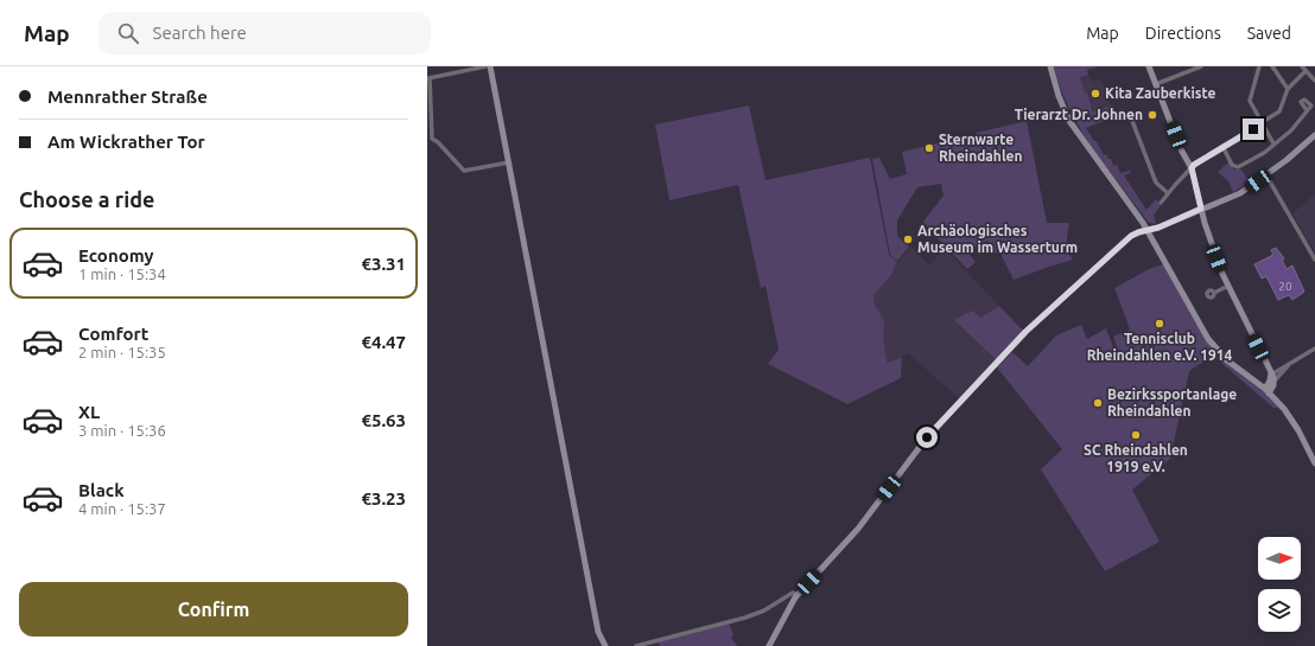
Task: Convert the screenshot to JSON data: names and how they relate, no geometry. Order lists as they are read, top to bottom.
{
  "places": [
    "Kita Zauberkiste",
    "Tierarzt Dr. Johnen",
    "Sternwarte Rheindahlen",
    "Archäologisches Museum im Wasserturm",
    "Tennisclub Rheindahlen e.V. 1914",
    "Bezirkssportanlage Rheindahlen",
    "SC Rheindahlen 1919 e.V."
  ],
  "house_numbers": ["20"],
  "north": "right",
  "page": {
    "header": "Map",
    "search": "Search here",
    "nav": ["Map", "Directions", "Saved"],
    "banner": ["Mennrather Straße", "Am Wickrather Tor"],
    "heading": "Choose a ride",
    "list": [
      {
        "name": "Economy",
        "note": "1 min · 15:34",
        "value": "€3.31"
      },
      {
        "name": "Comfort",
        "note": "2 min · 15:35",
        "value": "€4.47"
      },
      {
        "name": "XL",
        "note": "3 min · 15:36",
        "value": "€5.63"
      },
      {
        "name": "Black",
        "note": "4 min · 15:37",
        "value": "€3.23"
      }
    ],
    "buttons": "Confirm"
  }
}
